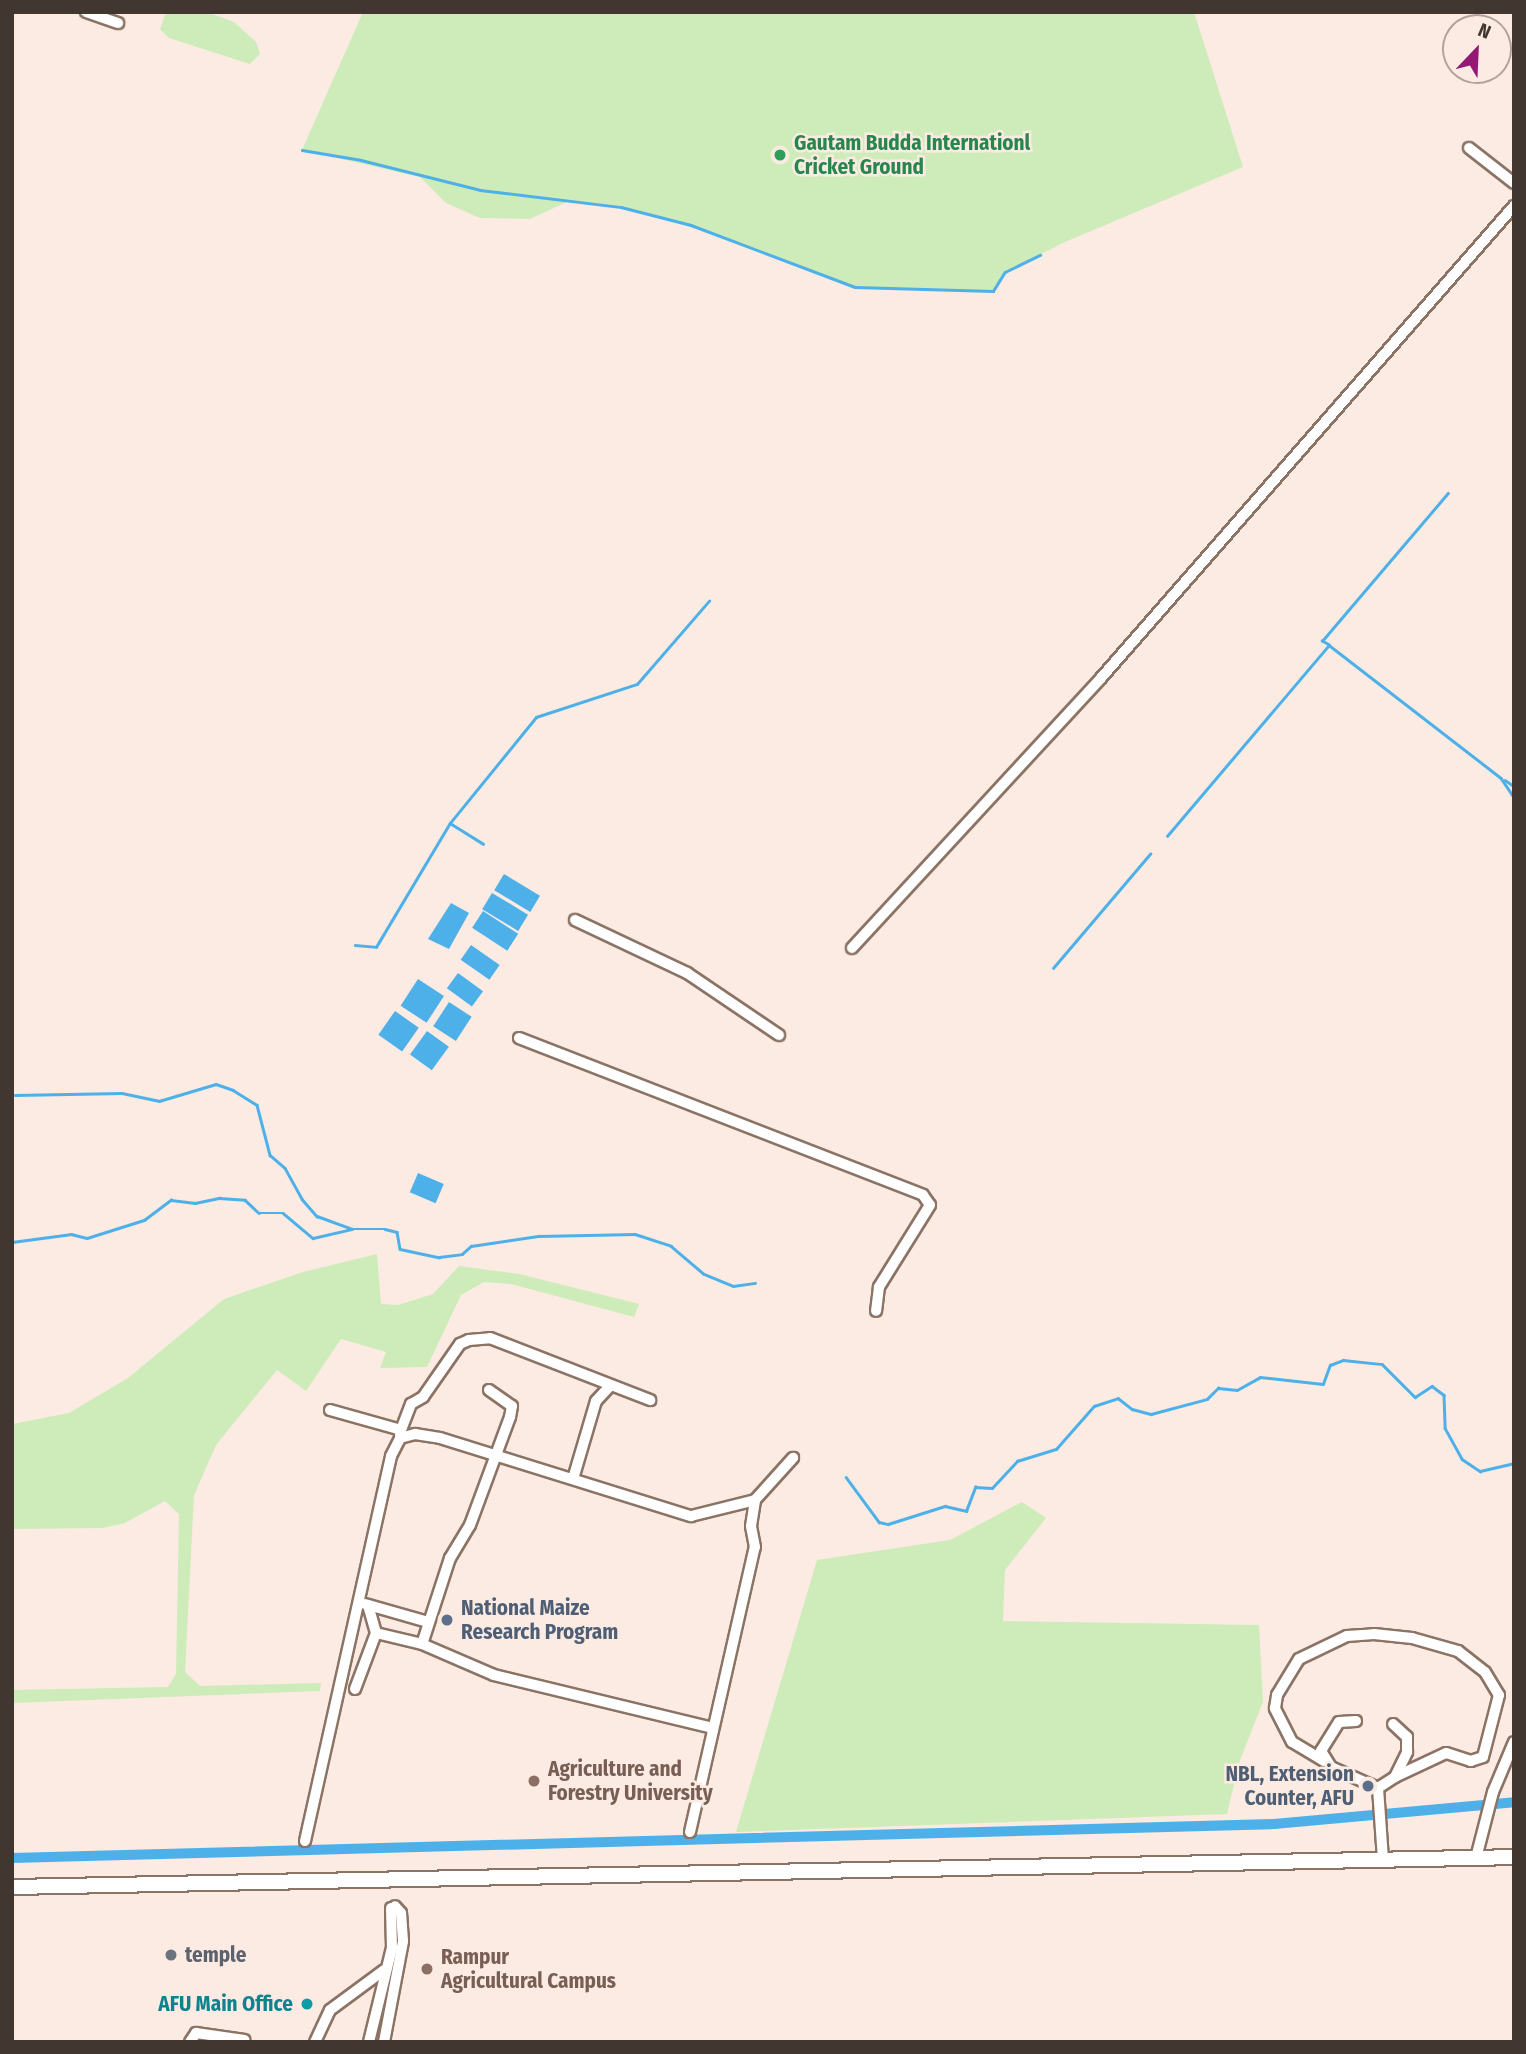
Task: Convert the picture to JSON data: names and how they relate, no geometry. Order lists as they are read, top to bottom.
{
  "places": [
    "Gautam Budda Internationl Cricket Ground",
    "National Maize Research Program",
    "Agriculture and Forestry University",
    "NBL, Extension Counter, AFU",
    "temple",
    "Rampur Agricultural Campus",
    "AFU Main Office"
  ],
  "north": "top right"
}
